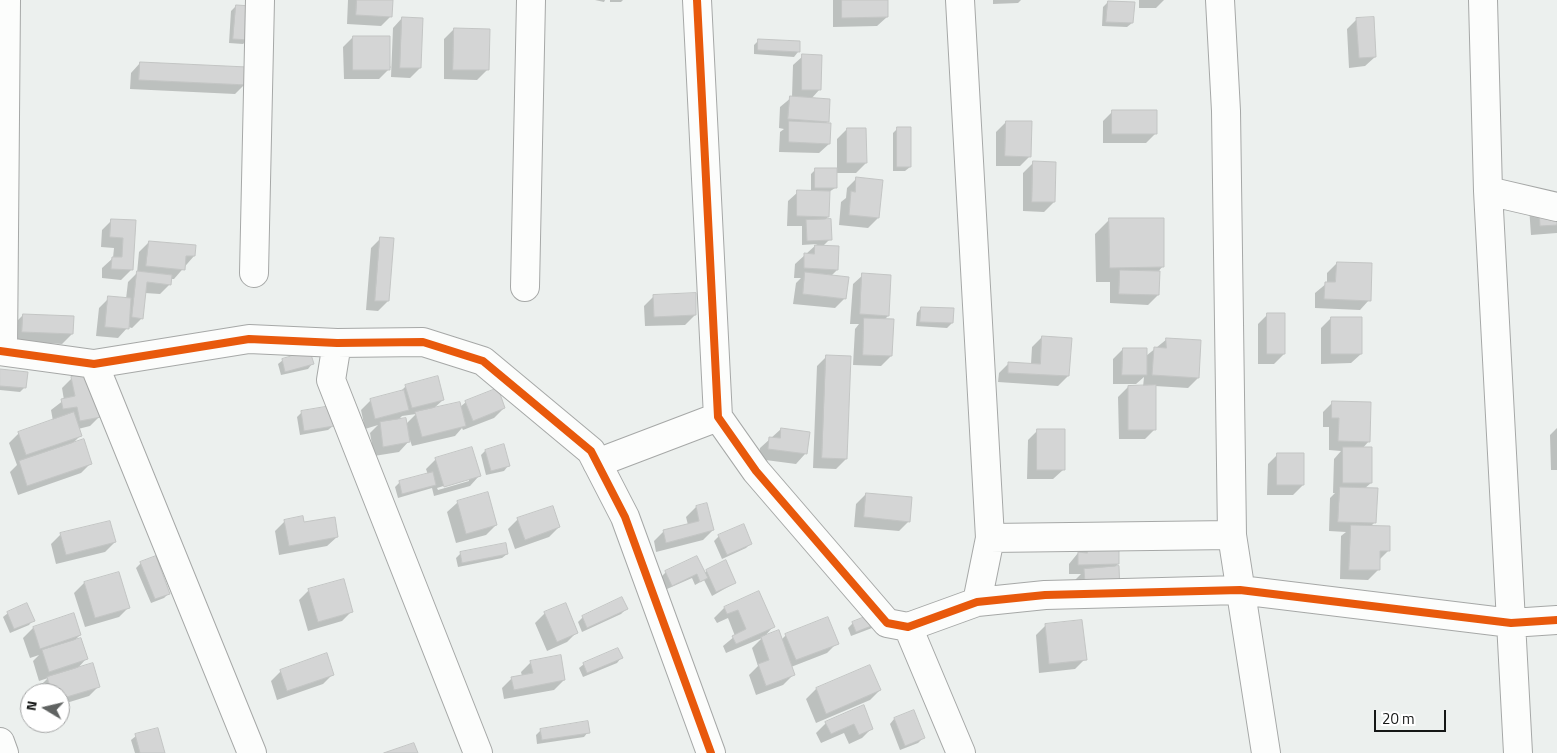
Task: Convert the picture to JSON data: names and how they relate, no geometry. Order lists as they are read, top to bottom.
{
  "scale_bar": "20 m",
  "north": "left"
}
